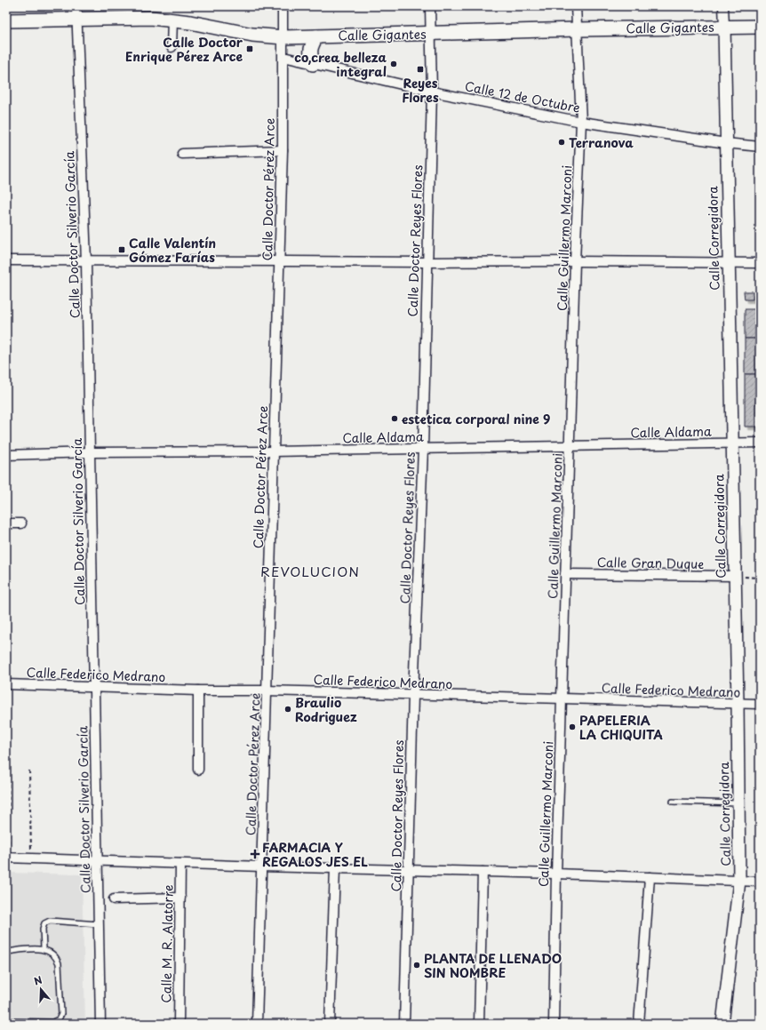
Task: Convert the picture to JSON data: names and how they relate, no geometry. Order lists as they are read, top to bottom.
{
  "streets": {
    "main road": ["Calle Gigantes"],
    "street": [
      "Calle 12 de Octubre",
      "Calle Doctor Pérez Arce",
      "Calle Doctor Silverio García",
      "Calle Guillermo Marconi",
      "Calle Corregidora",
      "Calle Doctor Reyes Flores",
      "Calle Aldama",
      "Calle Gran Duque",
      "Calle Federico Medrano",
      "Calle M. R. Alatorre"
    ]
  },
  "crossings": [
    ["Calle Gigantes", "Calle Doctor Pérez Arce"],
    ["Calle Gigantes", "Calle Doctor Silverio García"],
    ["Calle Gigantes", "Calle Guillermo Marconi"],
    ["Calle Gigantes", "Calle Corregidora"],
    ["Calle Gigantes", "Calle Doctor Reyes Flores"],
    ["Calle 12 de Octubre", "Calle Doctor Pérez Arce"],
    ["Calle 12 de Octubre", "Calle Guillermo Marconi"],
    ["Calle 12 de Octubre", "Calle Corregidora"],
    ["Calle 12 de Octubre", "Calle Doctor Reyes Flores"],
    ["Calle Doctor Pérez Arce", "Calle Aldama"],
    ["Calle Doctor Pérez Arce", "Calle Federico Medrano"],
    ["Calle Doctor Silverio García", "Calle Aldama"],
    ["Calle Doctor Silverio García", "Calle Federico Medrano"],
    ["Calle Guillermo Marconi", "Calle Aldama"],
    ["Calle Guillermo Marconi", "Calle Gran Duque"],
    ["Calle Guillermo Marconi", "Calle Federico Medrano"],
    ["Calle Corregidora", "Calle Aldama"],
    ["Calle Corregidora", "Calle Gran Duque"],
    ["Calle Corregidora", "Calle Federico Medrano"],
    ["Calle Doctor Reyes Flores", "Calle Aldama"],
    ["Calle Doctor Reyes Flores", "Calle Federico Medrano"]
  ],
  "districts": ["REVOLUCION"],
  "places": {
    "transit": ["Calle Doctor Enrique Pérez Arce", "Reyes Flores", "Calle Valentín Gómez Farías"],
    "other": [
      "co,crea belleza integral",
      "Terranova",
      "estetica corporal nine 9",
      "Braulio Rodriguez",
      "PAPELERIA LA CHIQUITA",
      "PLANTA DE LLENADO SIN NOMBRE"
    ],
    "health": ["FARMACIA Y REGALOS JES EL"]
  },
  "north": "top"
}
